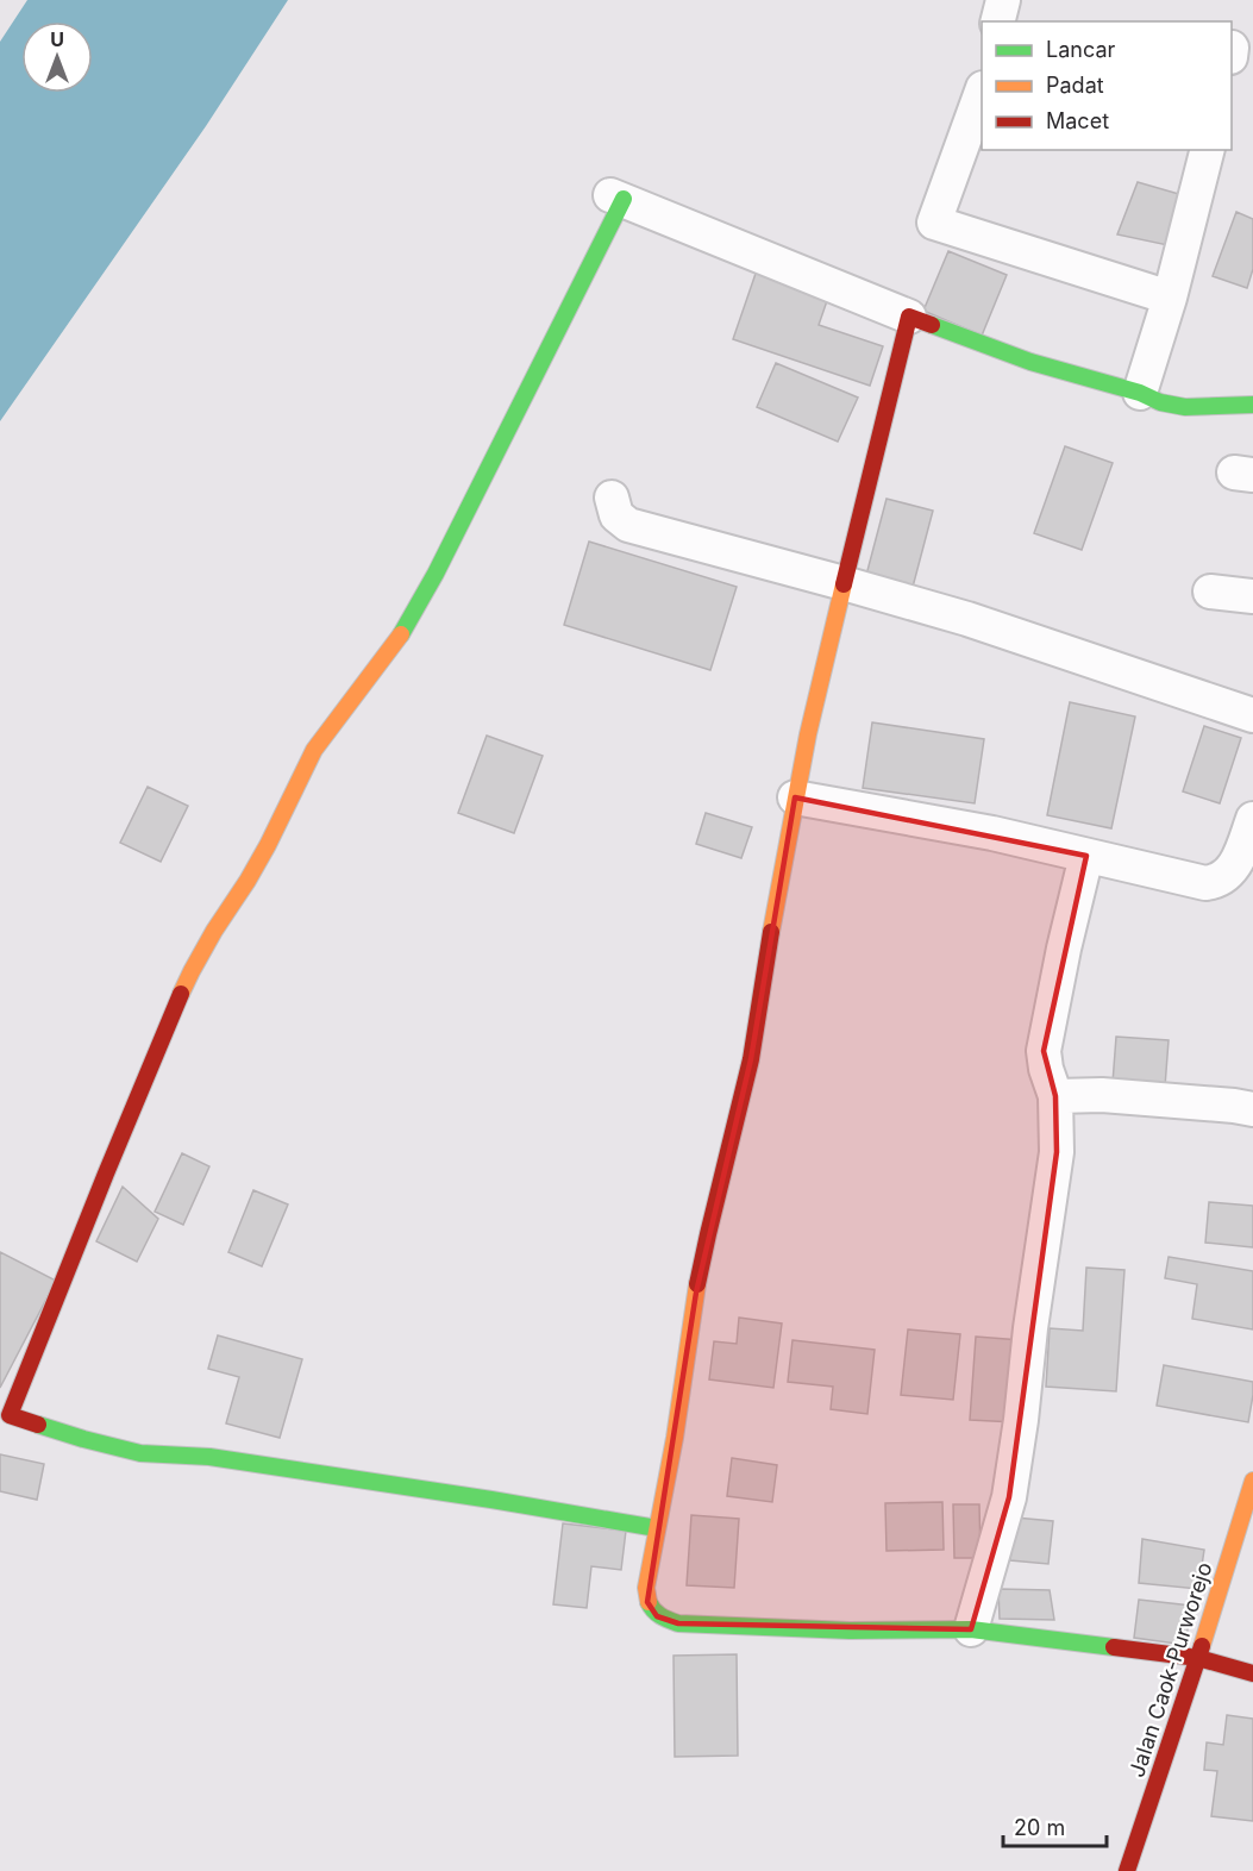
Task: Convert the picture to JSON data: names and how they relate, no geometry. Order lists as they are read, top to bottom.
{
  "streets": {
    "street": ["Jalan Caok-Purworejo"]
  },
  "legend": ["Lancar", "Padat", "Macet"],
  "scale_bar": "20 m",
  "north": "top"
}
